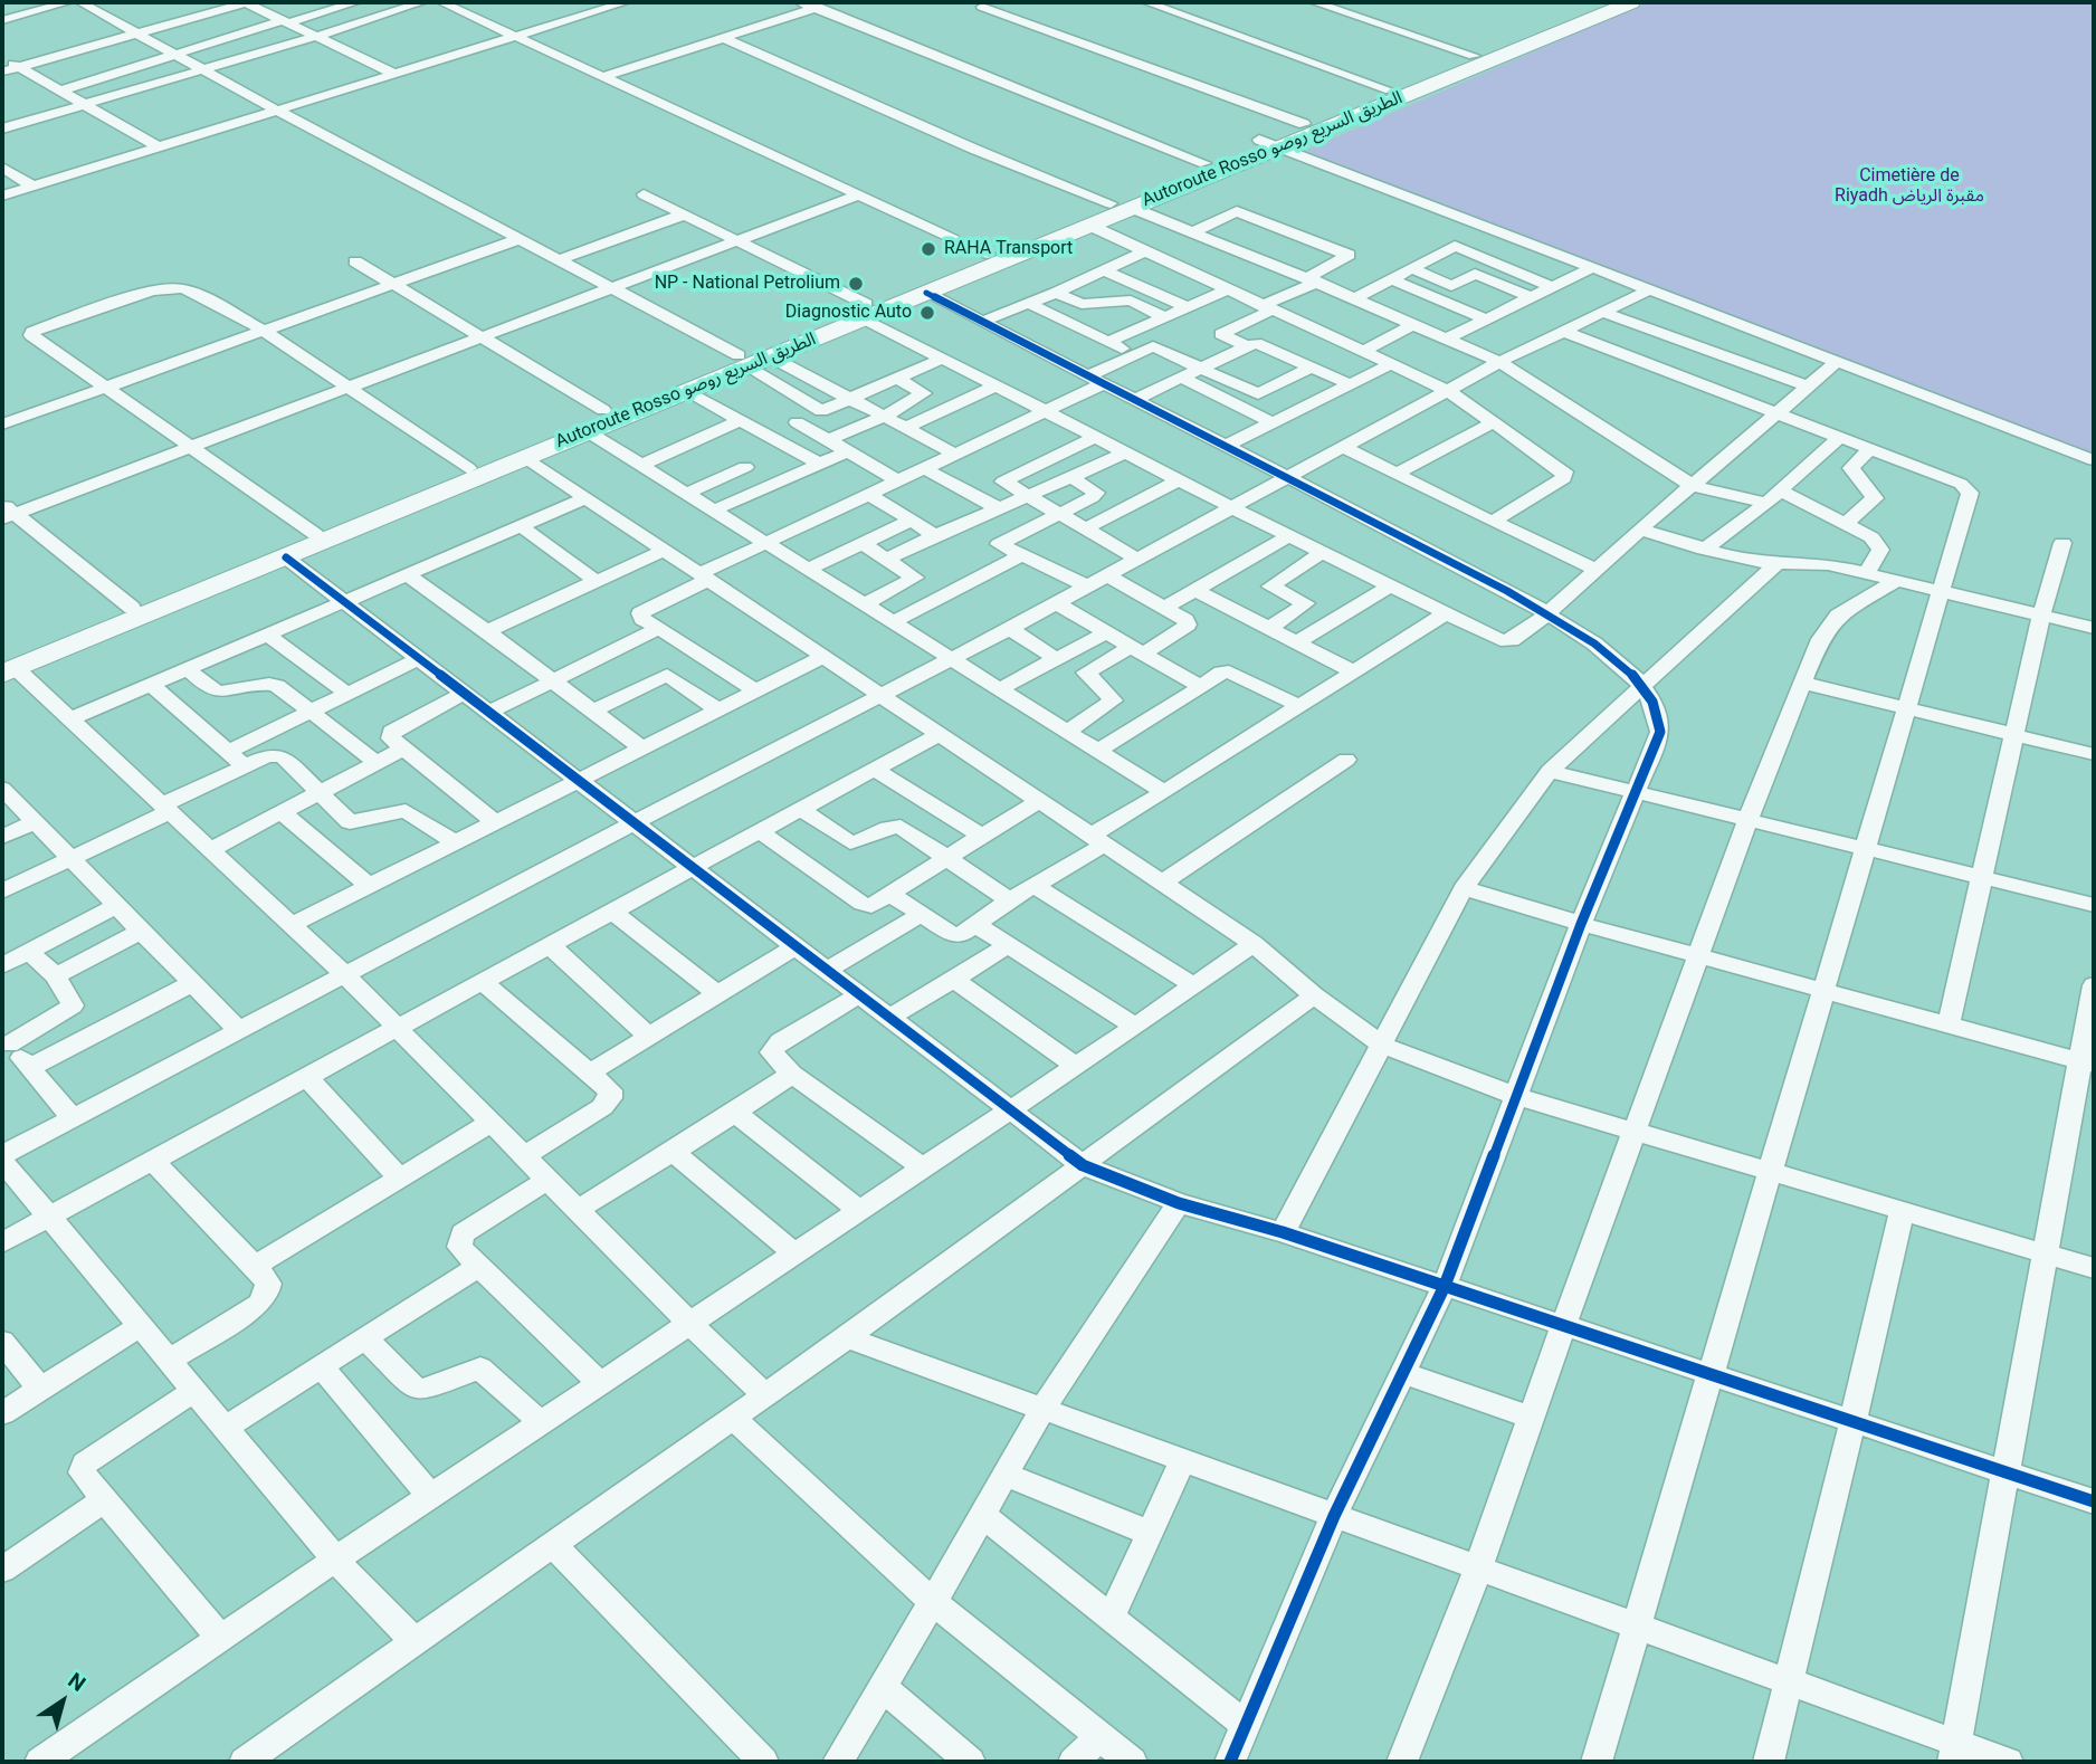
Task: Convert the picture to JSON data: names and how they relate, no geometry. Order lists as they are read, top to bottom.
{
  "streets": {
    "highway": ["Autoroute Rosso الطريق السريع روصو"]
  },
  "parks": ["Cimetière de Riyadh مقبرة الرياض"],
  "places": ["RAHA Transport", "NP - National Petrolium", "Diagnostic Auto"],
  "north": "top right"
}
